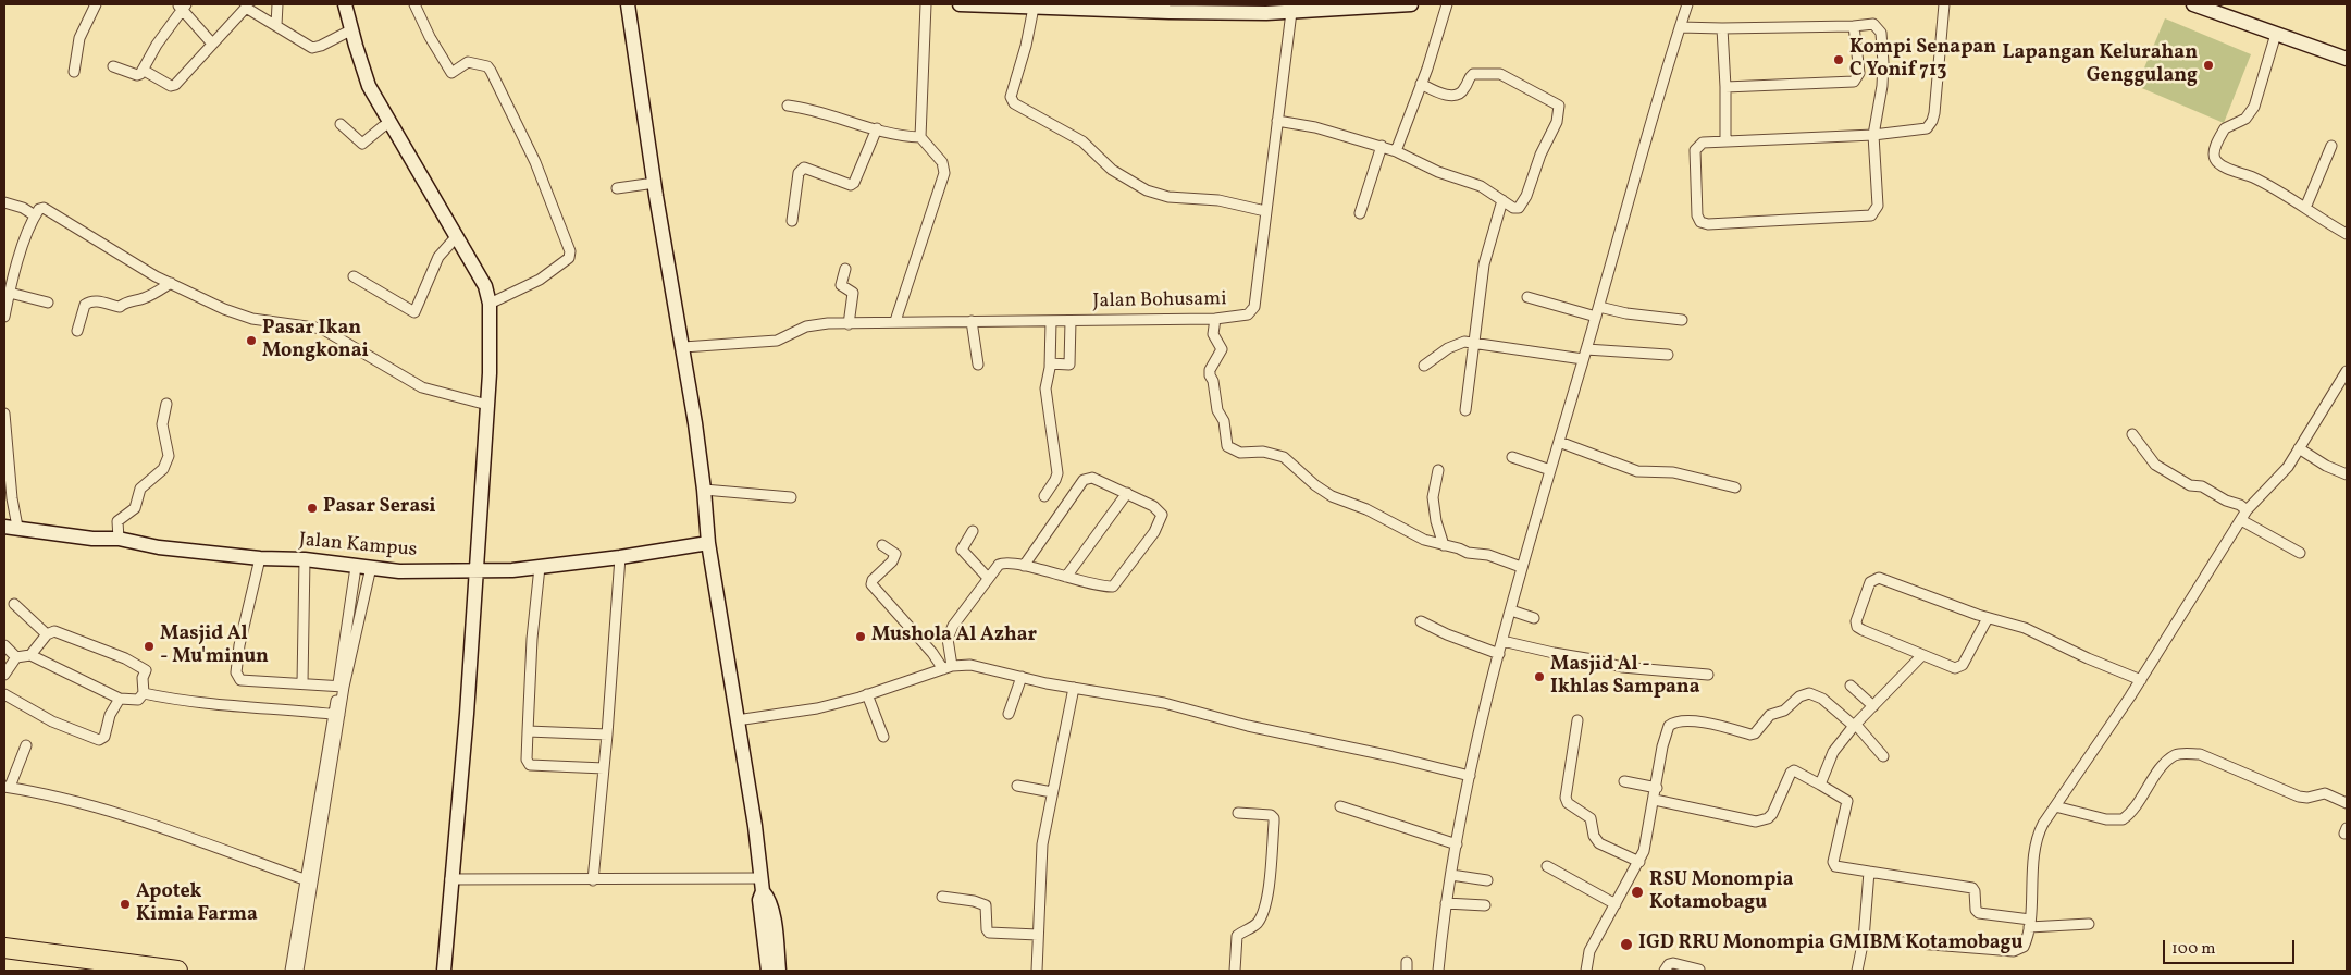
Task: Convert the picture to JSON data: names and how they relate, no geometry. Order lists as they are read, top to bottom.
{
  "streets": {
    "street": ["Jalan Bohusami", "Jalan Kampus"]
  },
  "places": [
    "Kompi Senapan C Yonif 713",
    "Lapangan Kelurahan Genggulang",
    "Pasar Ikan Mongkonai",
    "Pasar Serasi",
    "Mushola Al Azhar",
    "Masjid Al - Mu'minun",
    "Masjid Al - Ikhlas Sampana",
    "RSU Monompia Kotamobagu",
    "Apotek Kimia Farma",
    "IGD RRU Monompia GMIBM Kotamobagu"
  ],
  "scale_bar": "100 m"
}
